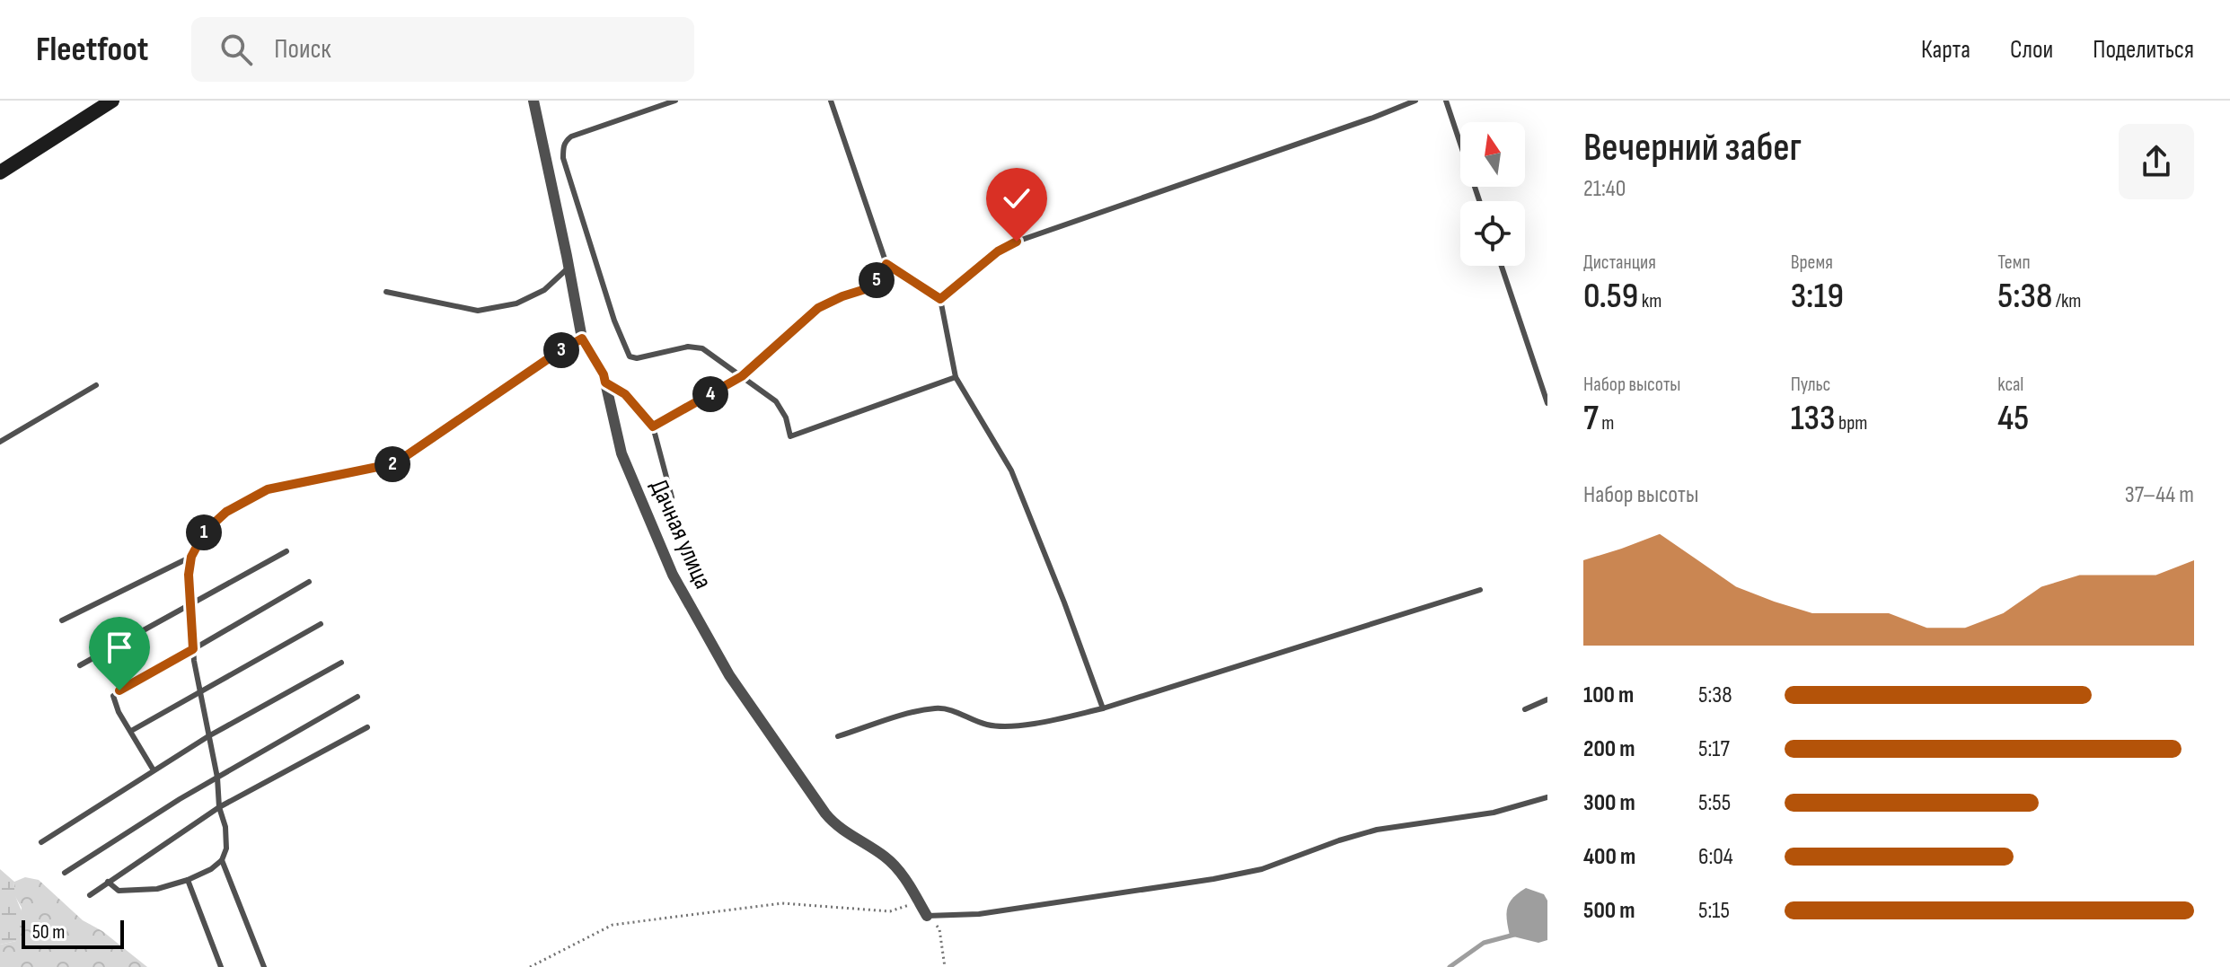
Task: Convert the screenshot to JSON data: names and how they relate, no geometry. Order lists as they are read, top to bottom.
{
  "streets": {
    "street": ["Дачная улица"]
  },
  "scale_bar": "50 m",
  "north": "top",
  "page": {
    "header": "Fleetfoot",
    "search": "Поиск",
    "nav": ["Карта", "Слои", "Поделиться"],
    "heading": ["Вечерний забег", "21:40"],
    "stats": [
      ["Дистанция", "0.59 km"],
      ["Время", "3:19"],
      ["Темп", "5:38 /km"],
      ["Набор высоты", "7 m"],
      ["Пульс", "133 bpm"],
      ["kcal", "45"]
    ],
    "pins": [
      "5",
      "3",
      "4",
      "2",
      "1"
    ],
    "chart": ["Набор высоты", "37–44 m"],
    "list": [
      {
        "name": "100 m",
        "note": "5:38"
      },
      {
        "name": "200 m",
        "note": "5:17"
      },
      {
        "name": "300 m",
        "note": "5:55"
      },
      {
        "name": "400 m",
        "note": "6:04"
      },
      {
        "name": "500 m",
        "note": "5:15"
      }
    ],
    "scale": "50 m"
  }
}
